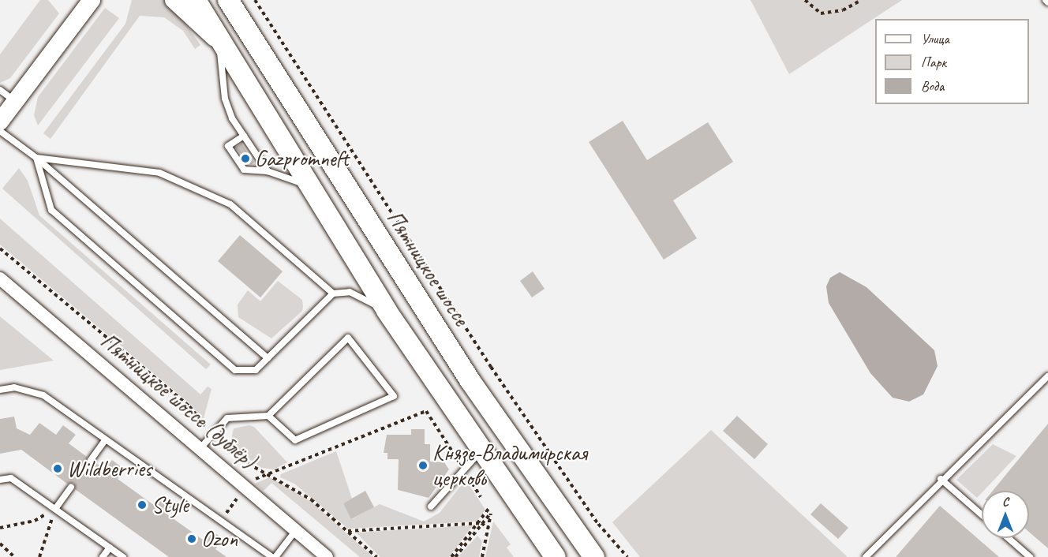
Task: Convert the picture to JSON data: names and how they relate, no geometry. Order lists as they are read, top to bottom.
{
  "streets": {
    "main road": ["Пятницкое шоссе"],
    "street": ["Пятницкое шоссе (дублёр)"]
  },
  "places": [
    "Gazpromneft",
    "Князе-Владимирская церковь",
    "Wildberries",
    "Style",
    "Ozon"
  ],
  "legend": ["Улица", "Парк", "Вода"],
  "north": "top"
}
